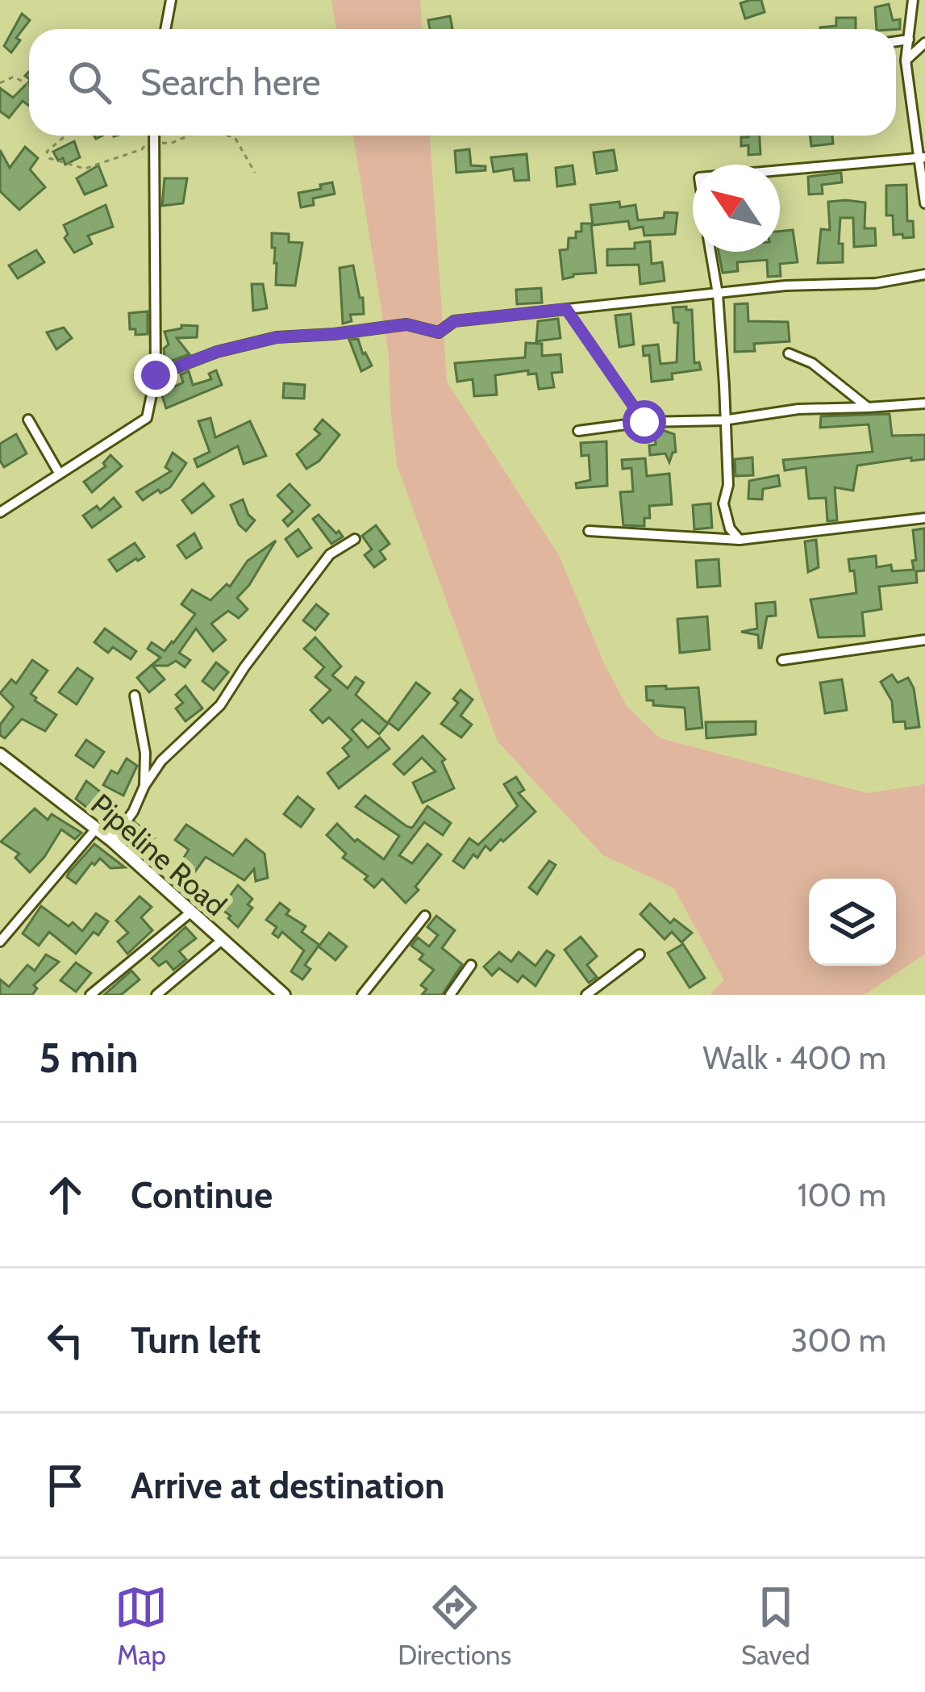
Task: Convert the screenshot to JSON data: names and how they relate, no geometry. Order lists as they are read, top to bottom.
{
  "streets": {
    "street": ["Pipeline Road"]
  },
  "north": "top left",
  "page": {
    "search": "Search here",
    "heading": ["5 min", "Walk · 400 m"],
    "list": [
      ["Continue", "100 m"],
      ["Turn left", "300 m"],
      "Arrive at destination"
    ],
    "nav": ["Map", "Directions", "Saved"]
  }
}
